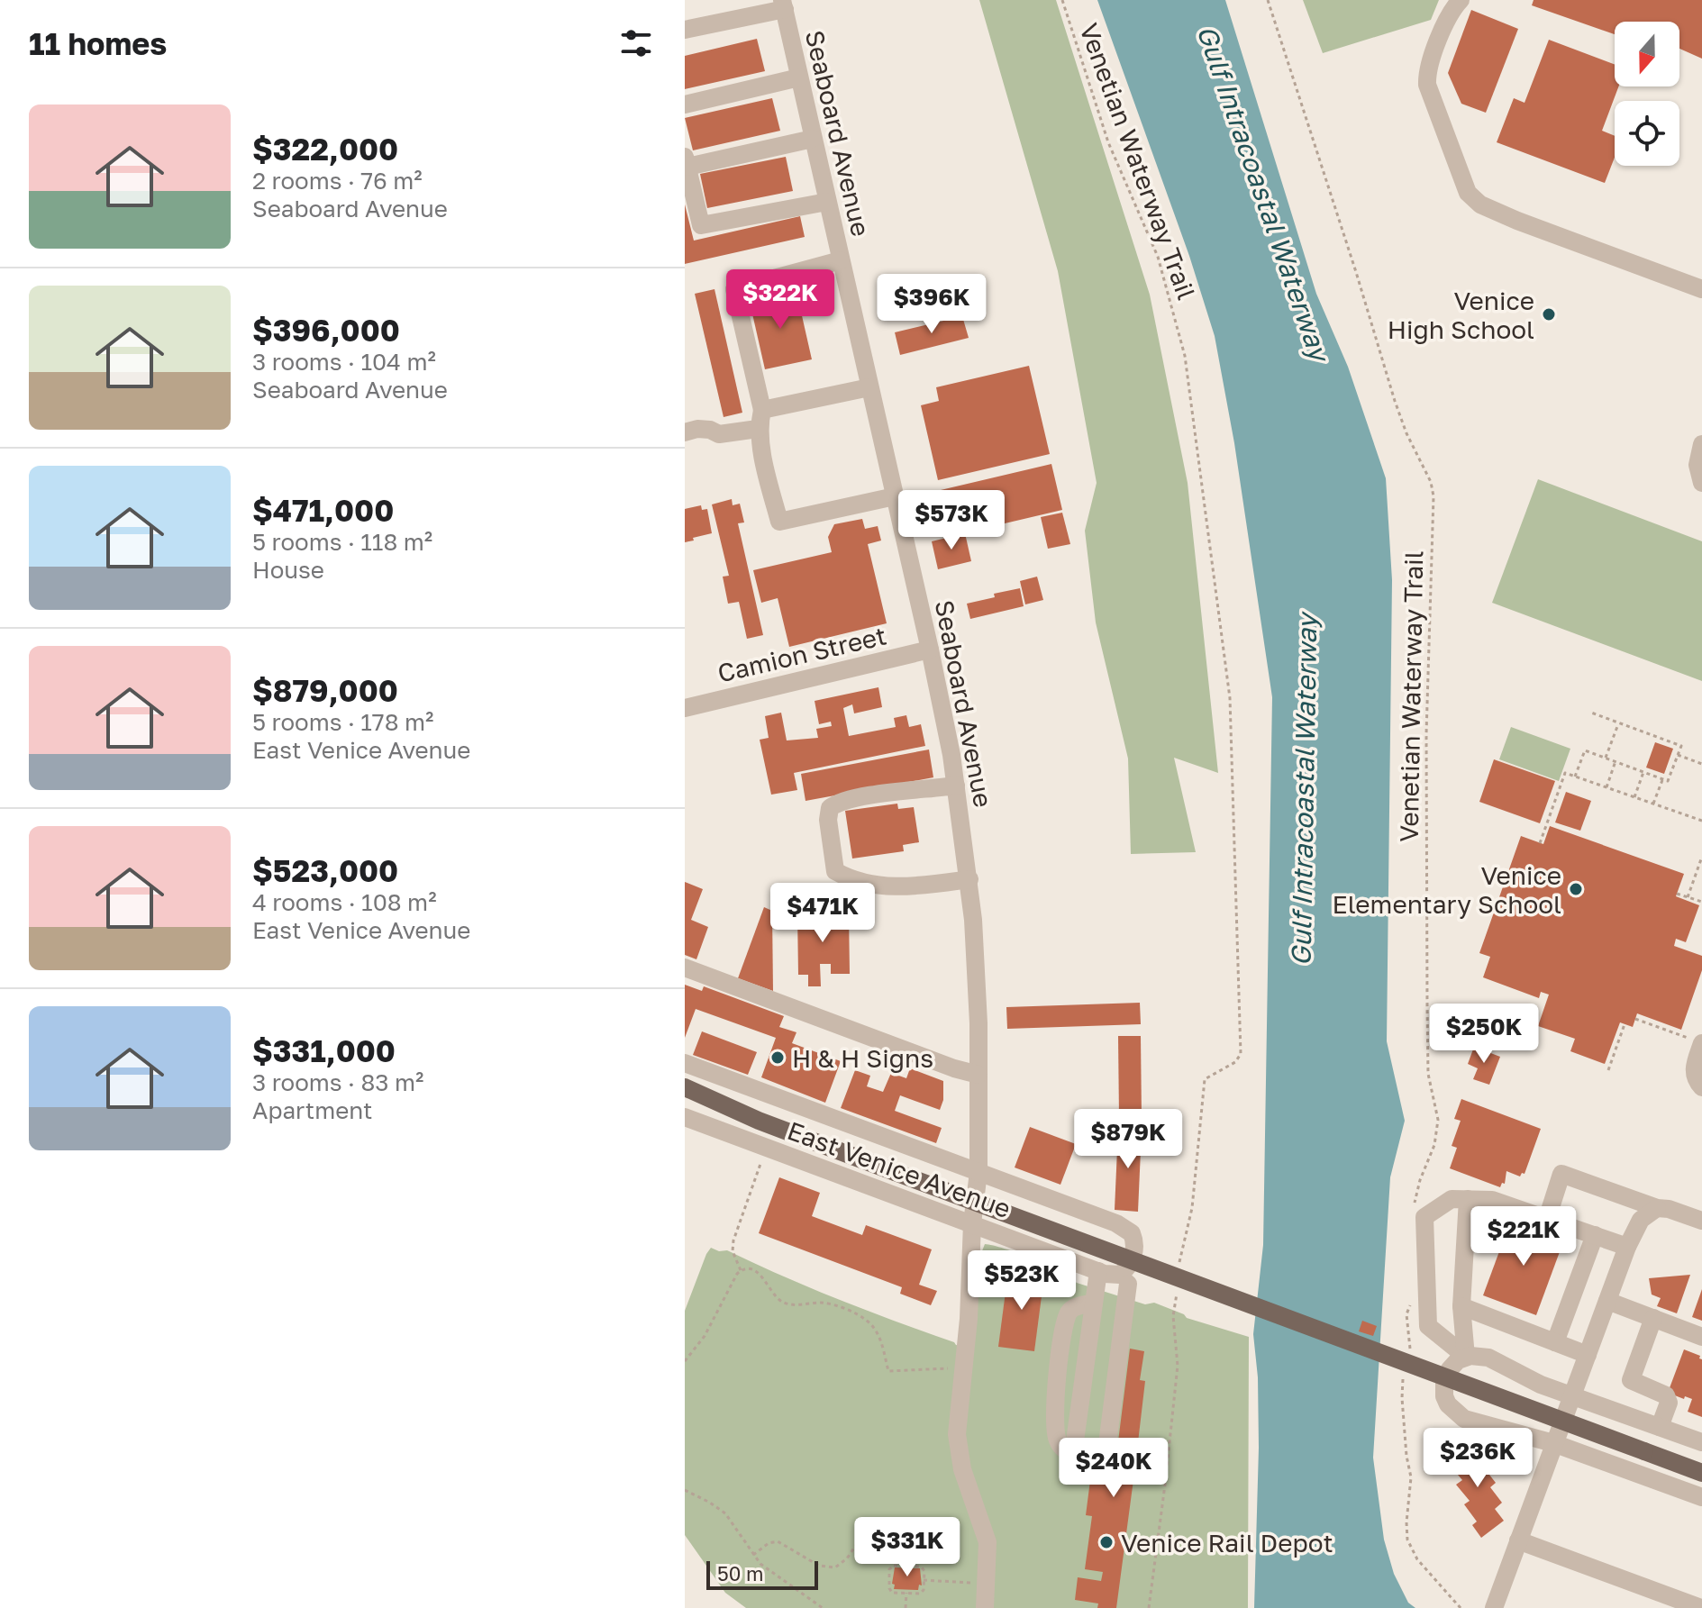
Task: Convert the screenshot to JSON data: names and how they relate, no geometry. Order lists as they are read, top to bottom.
{
  "streets": {
    "main road": ["East Venice Avenue"],
    "street": ["Seaboard Avenue", "Camion Street"],
    "path": ["Venetian Waterway Trail"]
  },
  "crossings": [
    ["Seaboard Avenue", "Camion Street"],
    ["Seaboard Avenue", "East Venice Avenue"]
  ],
  "water": ["Gulf Intracoastal Waterway"],
  "places": [
    "Venice High School",
    "Venice Elementary School",
    "H & H Signs",
    "Venice Rail Depot"
  ],
  "scale_bar": "50 m",
  "north": "bottom",
  "page": {
    "heading": "11 homes",
    "list": [
      {
        "name": "$322,000",
        "note": "2 rooms · 76 m² · Seaboard Avenue"
      },
      {
        "name": "$396,000",
        "note": "3 rooms · 104 m² · Seaboard Avenue"
      },
      {
        "name": "$471,000",
        "note": "5 rooms · 118 m² · House"
      },
      {
        "name": "$879,000",
        "note": "5 rooms · 178 m² · East Venice Avenue"
      },
      {
        "name": "$523,000",
        "note": "4 rooms · 108 m² · East Venice Avenue"
      },
      {
        "name": "$331,000",
        "note": "3 rooms · 83 m² · Apartment"
      }
    ],
    "price": [
      "$322K",
      "$396K",
      "$573K",
      "$471K",
      "$250K",
      "$879K",
      "$221K",
      "$523K",
      "$236K",
      "$240K",
      "$331K"
    ],
    "scale": "50 m"
  }
}
